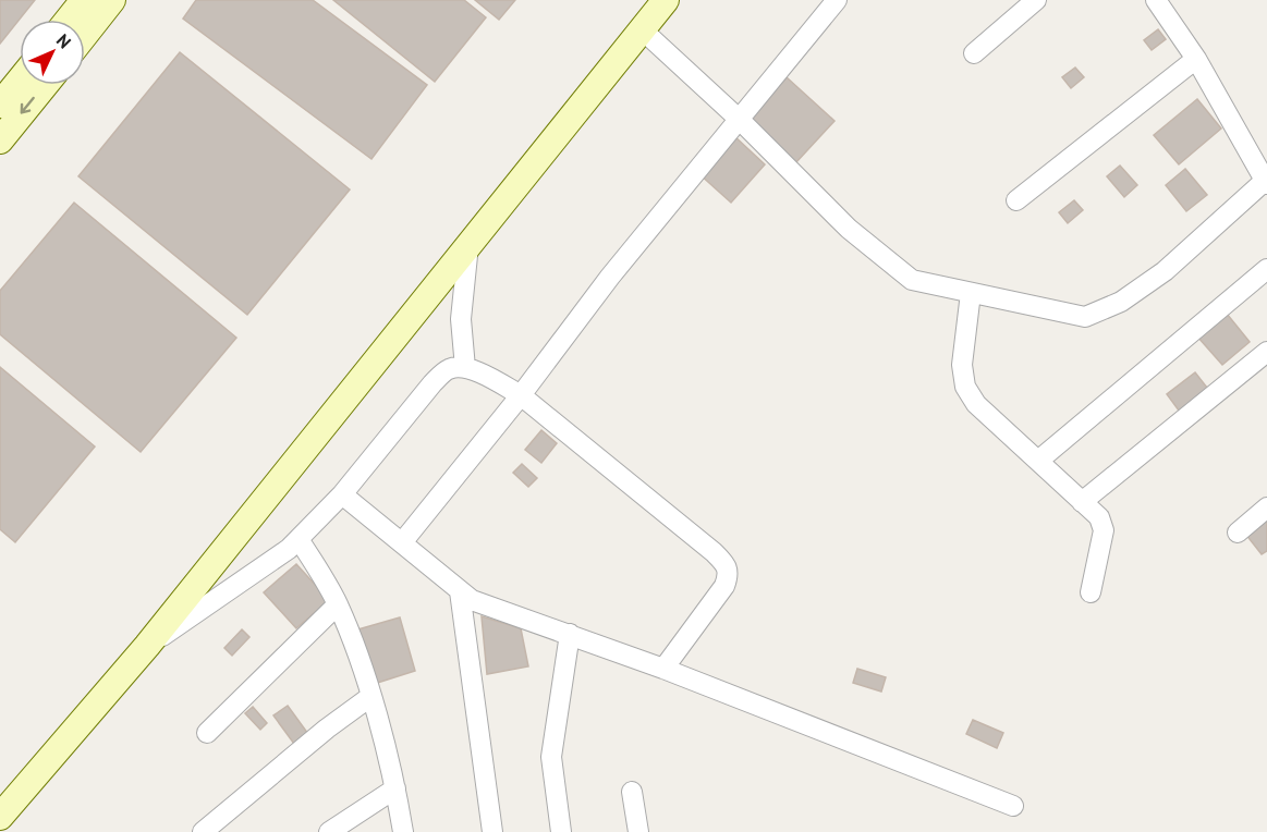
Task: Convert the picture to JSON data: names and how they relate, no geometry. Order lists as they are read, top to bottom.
{
  "north": "top right"
}
